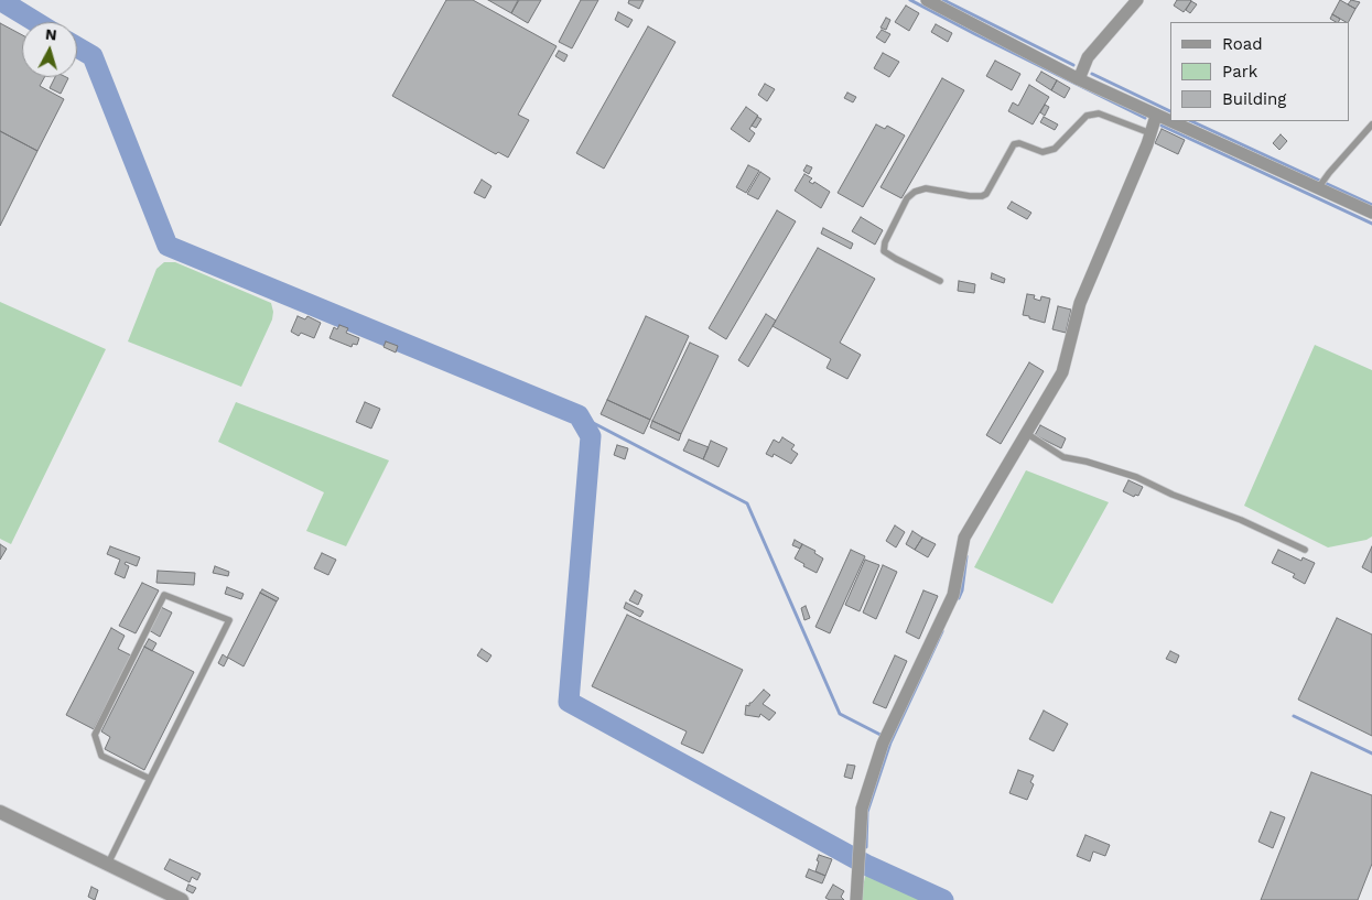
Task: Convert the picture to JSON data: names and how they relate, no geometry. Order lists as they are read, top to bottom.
{
  "legend": ["Road", "Park", "Building"],
  "north": "top"
}
